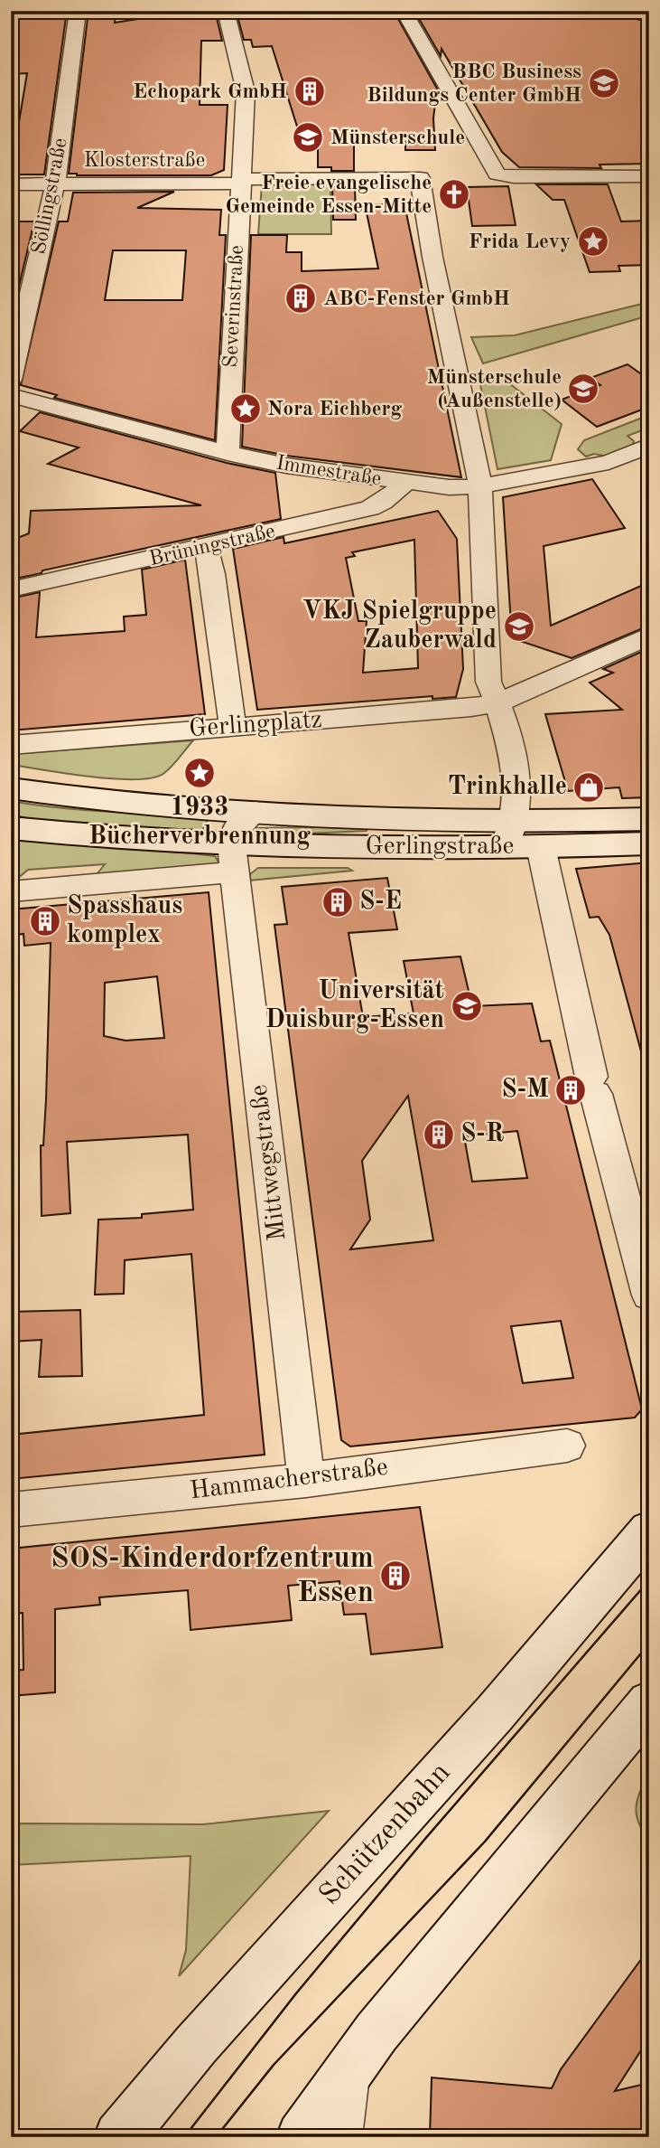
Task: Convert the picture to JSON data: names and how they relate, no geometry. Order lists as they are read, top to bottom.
{
  "streets": {
    "main road": ["Gerlingstraße", "Schützenbahn"],
    "street": [
      "Klosterstraße",
      "Söllingstraße",
      "Severinstraße",
      "Immestraße",
      "Brüningstraße",
      "Gerlingplatz",
      "Mittwegstraße",
      "Hammacherstraße"
    ]
  },
  "crossings": [
    ["Klosterstraße", "Söllingstraße"],
    ["Klosterstraße", "Severinstraße"],
    ["Klosterstraße", "Immestraße"],
    ["Severinstraße", "Immestraße"],
    ["Immestraße", "Brüningstraße"],
    ["Gerlingstraße", "Mittwegstraße"],
    ["Mittwegstraße", "Hammacherstraße"]
  ],
  "places": {
    "school or university": [
      "BBC Business Bildungs Center GmbH",
      "Münsterschule",
      "Münsterschule (Außenstelle)",
      "VKJ Spielgruppe Zauberwald",
      "Universität Duisburg-Essen"
    ],
    "building": [
      "Echopark GmbH",
      "ABC-Fenster GmbH",
      "S-E",
      "Spasshaus komplex",
      "S-M",
      "S-R",
      "SOS-Kinderdorfzentrum Essen"
    ],
    "church": ["Freie evangelische Gemeinde Essen-Mitte"],
    "place": ["Frida Levy", "Nora Eichberg", "1933 Bücherverbrennung"],
    "shop": ["Trinkhalle"]
  }
}
